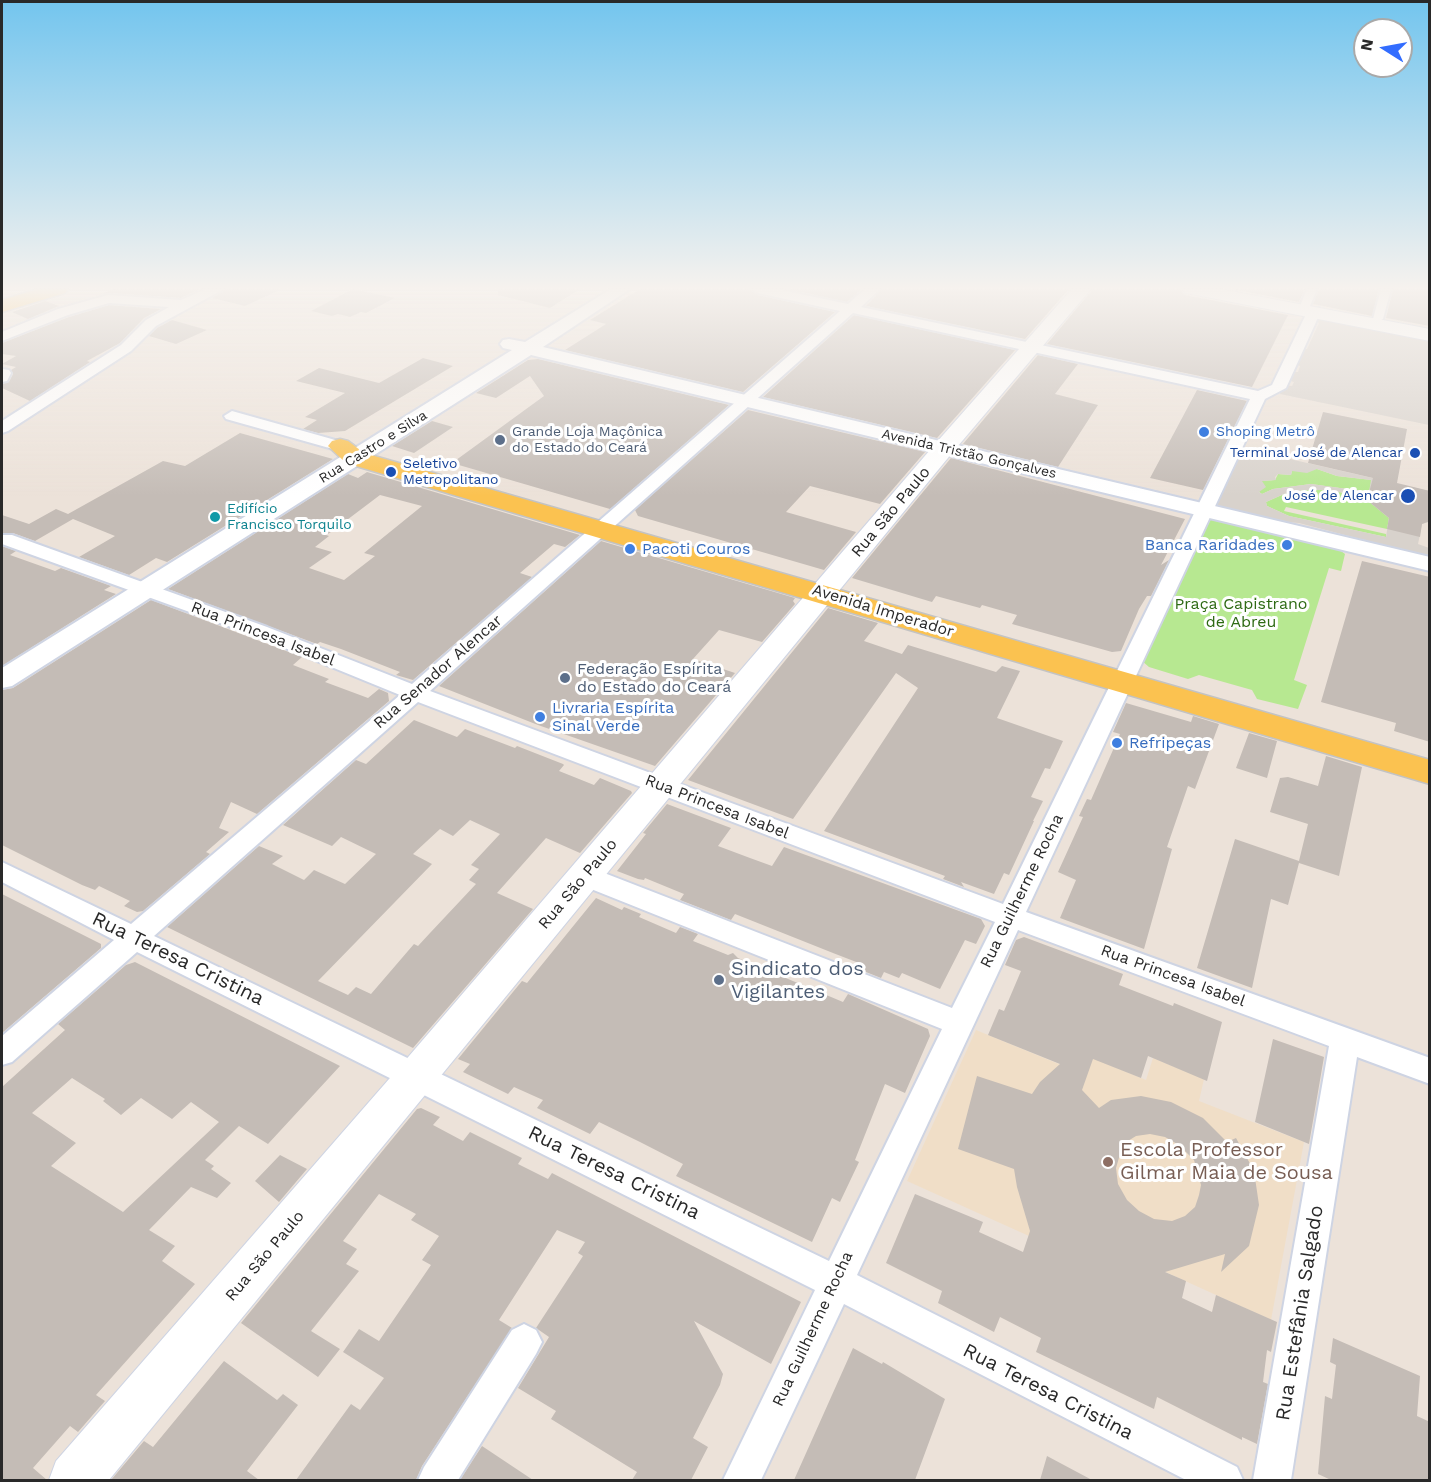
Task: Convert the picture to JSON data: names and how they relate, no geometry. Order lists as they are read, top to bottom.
{
  "streets": {
    "main road": ["Rua São Paulo", "Avenida Imperador"],
    "street": [
      "Rua Castro e Silva",
      "Avenida Tristão Gonçalves",
      "Rua Princesa Isabel",
      "Rua Senador Alencar",
      "Rua Guilherme Rocha",
      "Rua Teresa Cristina",
      "Rua Estefânia Salgado"
    ]
  },
  "crossings": [
    ["Rua Castro e Silva", "Avenida Imperador"],
    ["Rua Castro e Silva", "Rua Princesa Isabel"],
    ["Avenida Tristão Gonçalves", "Rua São Paulo"],
    ["Avenida Tristão Gonçalves", "Rua Senador Alencar"],
    ["Avenida Tristão Gonçalves", "Rua Guilherme Rocha"],
    ["Rua São Paulo", "Avenida Imperador"],
    ["Rua São Paulo", "Rua Princesa Isabel"],
    ["Rua São Paulo", "Rua Teresa Cristina"],
    ["Avenida Imperador", "Rua Senador Alencar"],
    ["Avenida Imperador", "Rua Guilherme Rocha"],
    ["Rua Princesa Isabel", "Rua Senador Alencar"],
    ["Rua Princesa Isabel", "Rua Guilherme Rocha"],
    ["Rua Princesa Isabel", "Rua Estefânia Salgado"],
    ["Rua Senador Alencar", "Rua Teresa Cristina"],
    ["Rua Guilherme Rocha", "Rua Teresa Cristina"]
  ],
  "parks": ["Praça Capistrano de Abreu"],
  "places": [
    "Shoping Metrô",
    "Grande Loja Maçônica do Estado do Ceará",
    "Terminal José de Alencar",
    "Seletivo Metropolitano",
    "José de Alencar",
    "Edifício Francisco Torquilo",
    "Banca Raridades",
    "Pacoti Couros",
    "Federação Espírita do Estado do Ceará",
    "Livraria Espírita Sinal Verde",
    "Refripeças",
    "Sindicato dos Vigilantes",
    "Escola Professor Gilmar Maia de Sousa"
  ],
  "north": "left"
}
